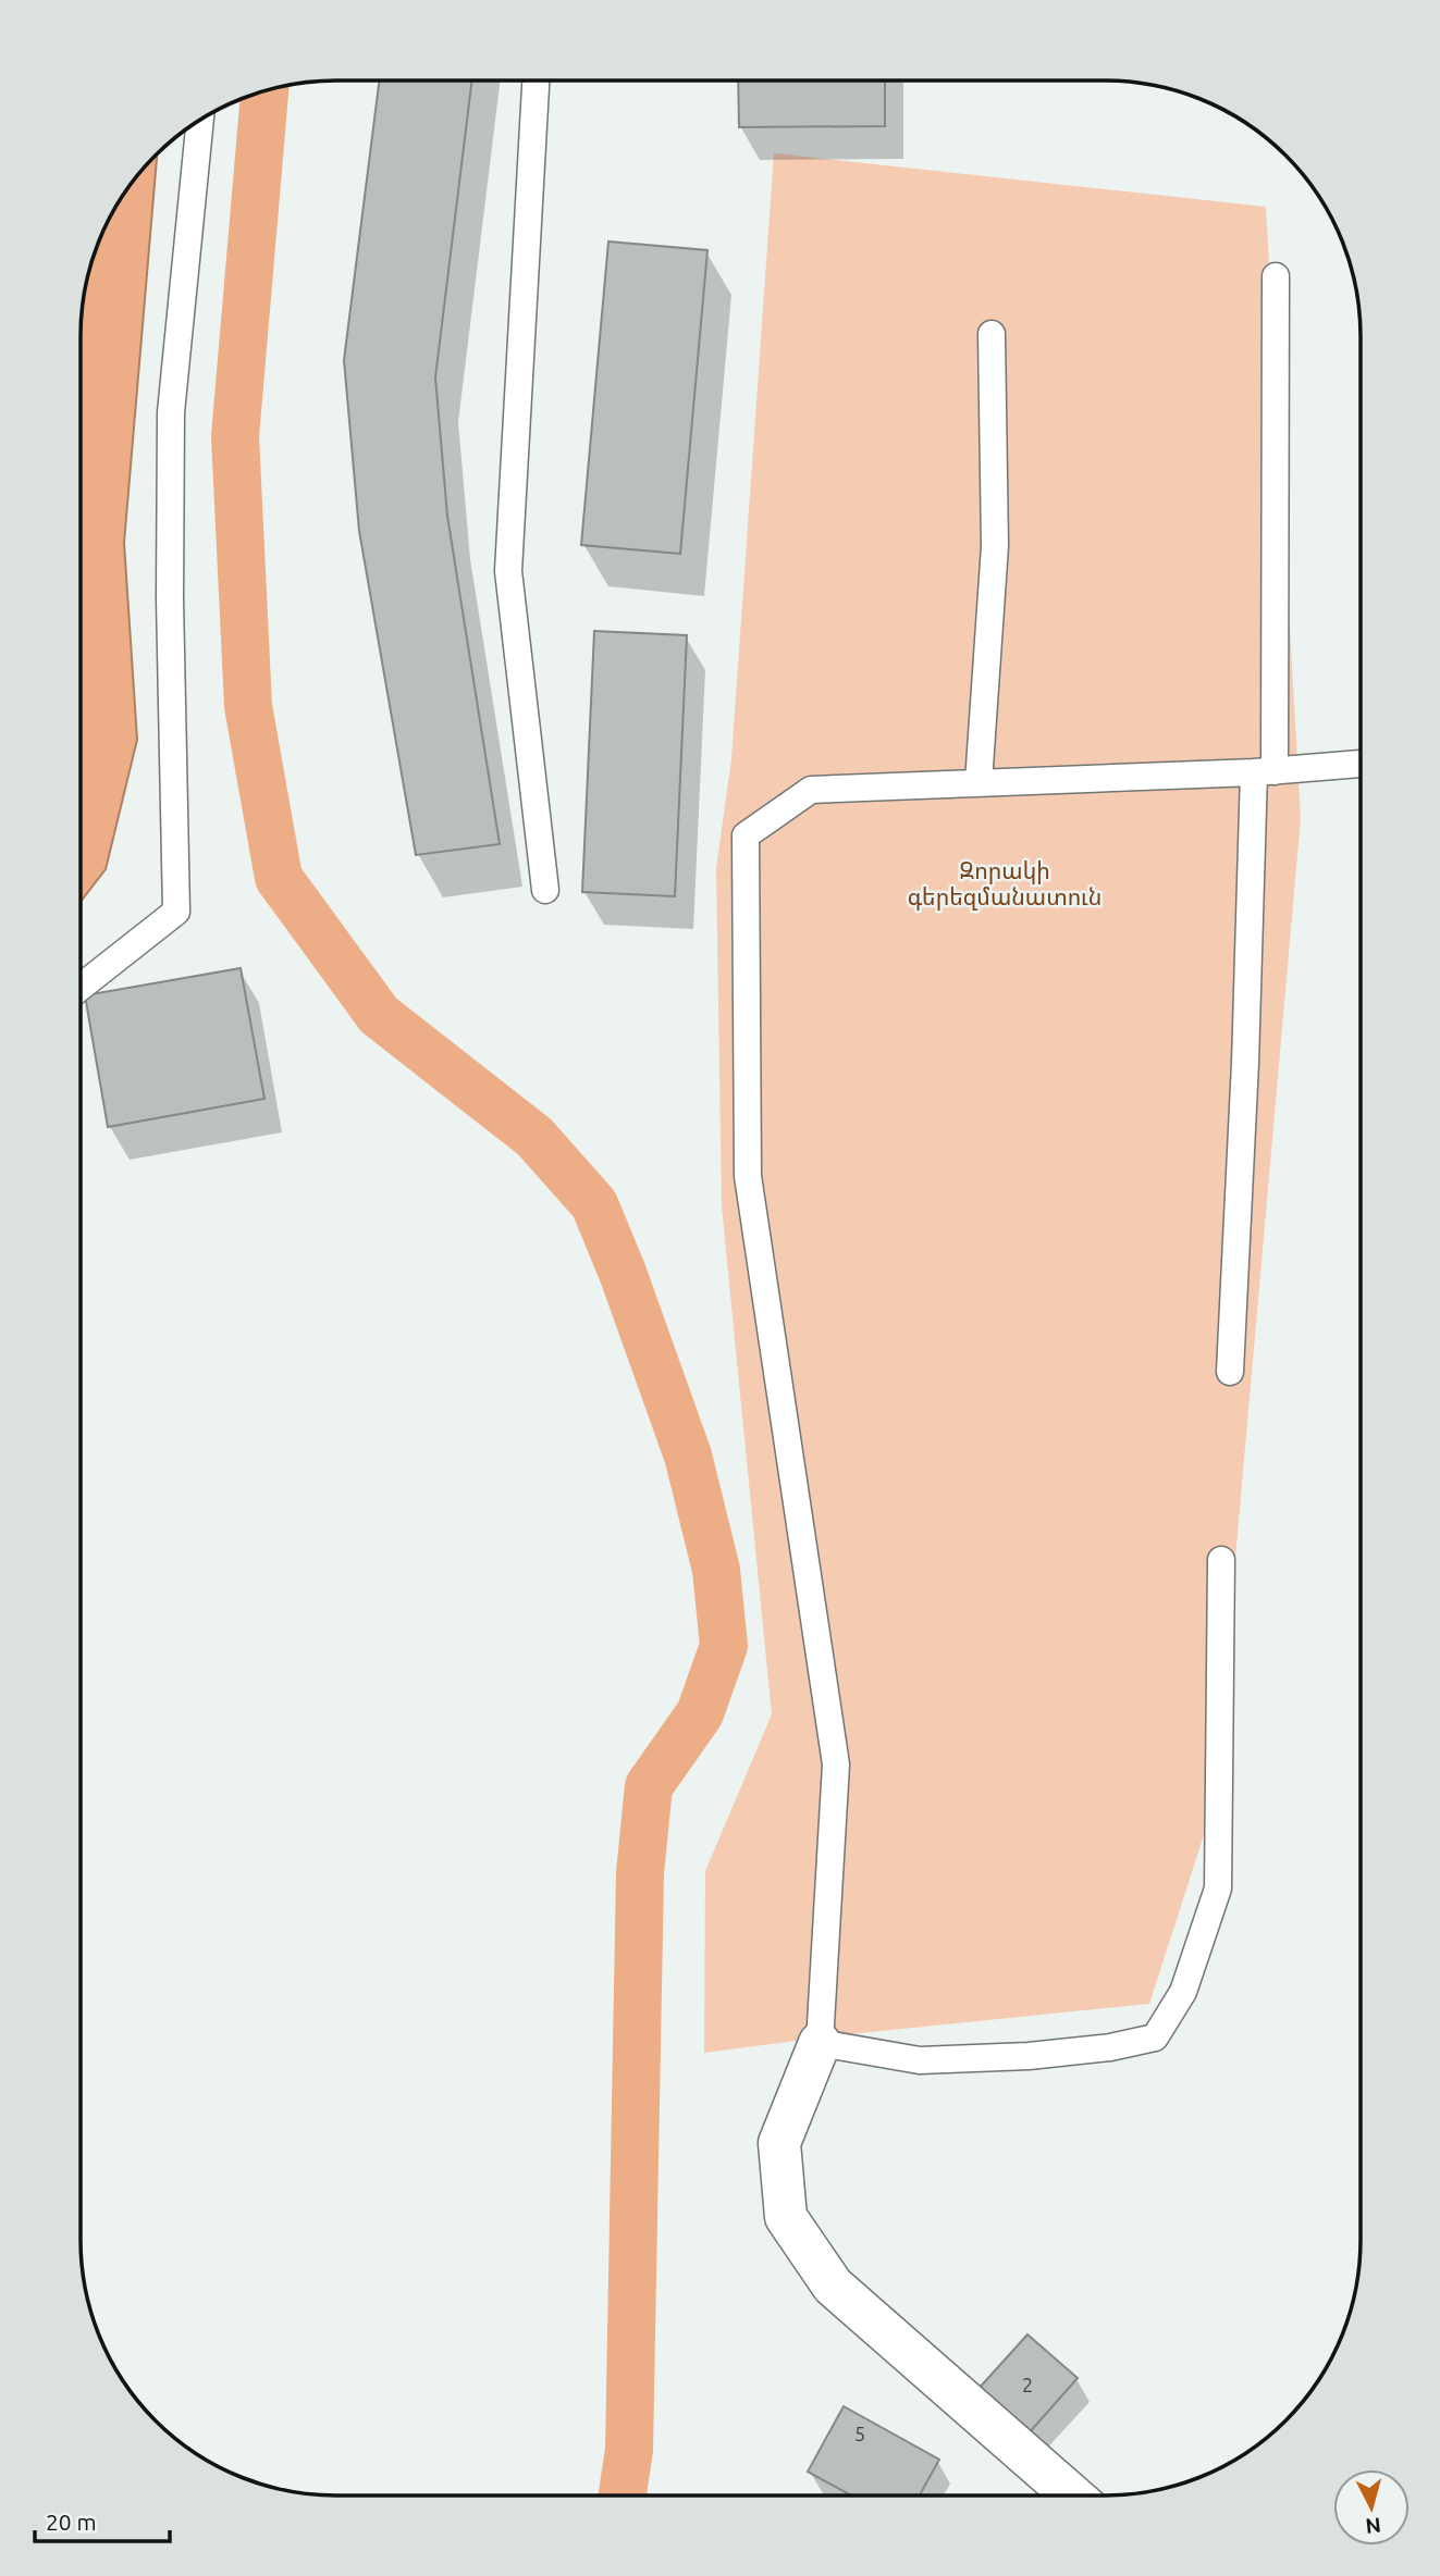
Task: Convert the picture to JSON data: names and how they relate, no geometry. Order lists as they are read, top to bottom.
{
  "parks": ["Զորակի գերեզմանատուն"],
  "house_numbers": ["2", "5"],
  "scale_bar": "20 m",
  "north": "bottom"
}
